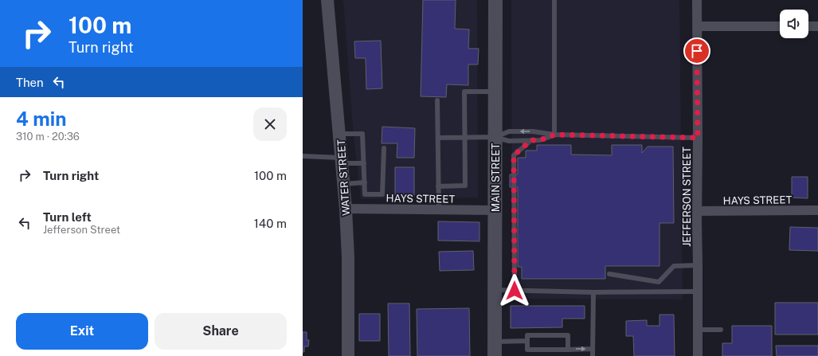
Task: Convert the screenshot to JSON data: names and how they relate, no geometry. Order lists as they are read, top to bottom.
{
  "streets": {
    "main road": ["MAIN STREET"],
    "street": ["WATER STREET", "JEFFERSON STREET", "HAYS STREET"]
  },
  "crossings": [
    ["WATER STREET", "HAYS STREET"],
    ["MAIN STREET", "HAYS STREET"],
    ["JEFFERSON STREET", "HAYS STREET"]
  ],
  "page": {
    "turn": ["100 m", "Turn right"],
    "then": "Then",
    "heading": ["4 min", "310 m · 20:36"],
    "list": [
      {
        "name": "Turn right",
        "value": "100 m"
      },
      {
        "name": "Turn left",
        "note": "Jefferson Street",
        "value": "140 m"
      }
    ],
    "buttons": ["Exit", "Share"]
  }
}
